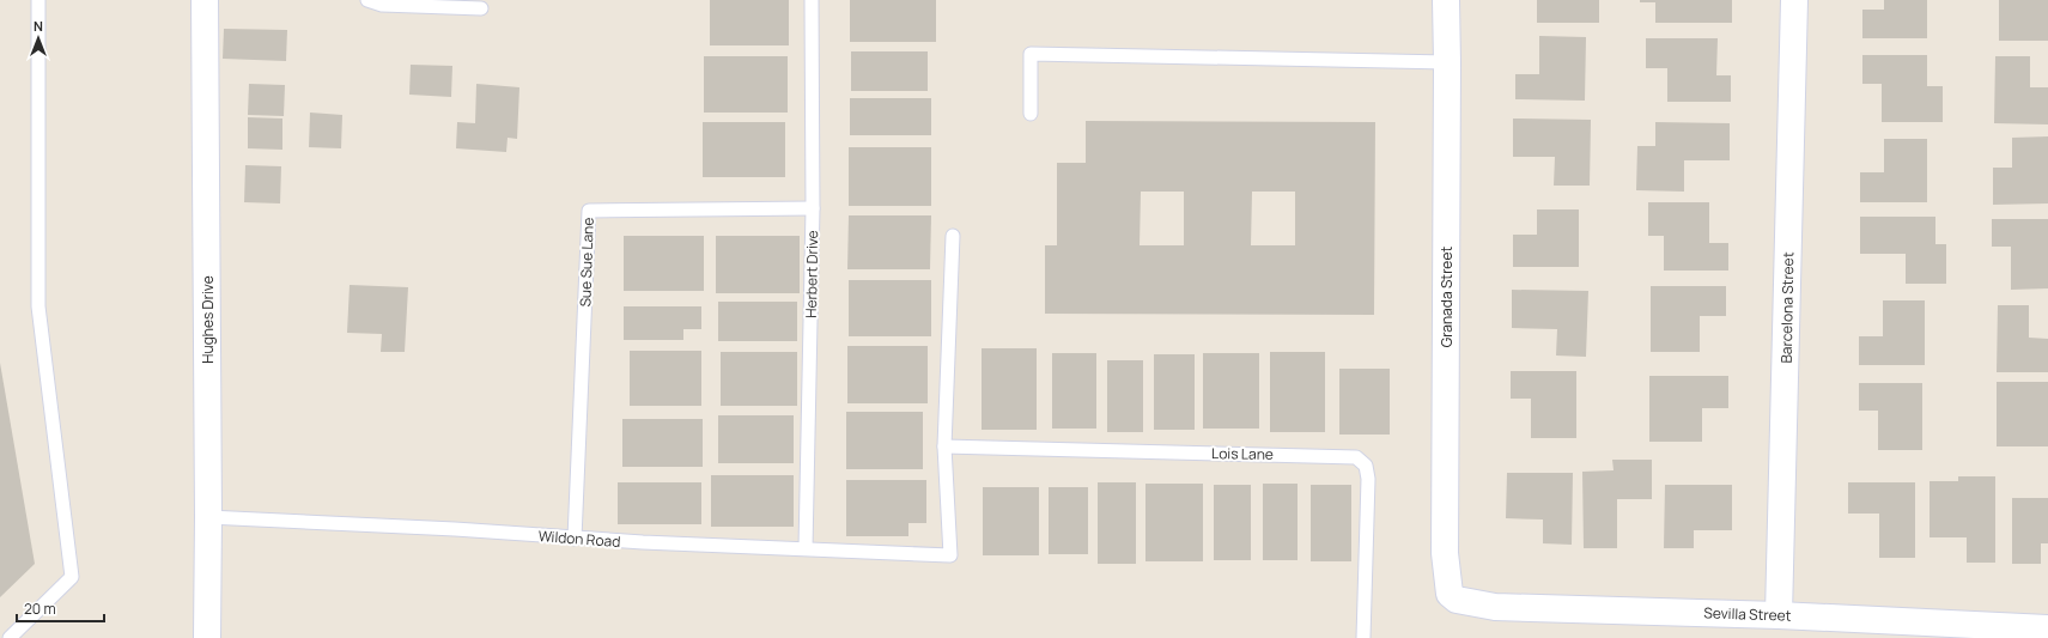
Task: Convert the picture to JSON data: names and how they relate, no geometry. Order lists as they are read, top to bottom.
{
  "streets": {
    "street": [
      "Granada Street",
      "Barcelona Street",
      "Hughes Drive",
      "Sevilla Street"
    ],
    "lane": [
      "Sue Sue Lane",
      "Herbert Drive",
      "Lois Lane",
      "Wildon Road"
    ]
  },
  "crossings": [
    ["Sue Sue Lane", "Herbert Drive"],
    ["Sue Sue Lane", "Wildon Road"],
    ["Herbert Drive", "Wildon Road"],
    ["Granada Street", "Sevilla Street"],
    ["Barcelona Street", "Sevilla Street"],
    ["Hughes Drive", "Wildon Road"],
    ["Lois Lane", "Wildon Road"]
  ],
  "scale_bar": "20 m",
  "north": "top"
}
